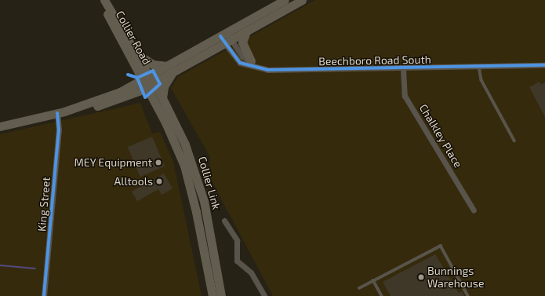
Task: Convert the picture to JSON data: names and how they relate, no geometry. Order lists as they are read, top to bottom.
{
  "streets": {
    "main road": ["Collier Road", "Collier Link"],
    "street": ["Beechboro Road South", "Chalkley Place", "King Street"]
  },
  "crossings": [
    ["Collier Road", "Collier Link"],
    ["Beechboro Road South", "Chalkley Place"]
  ],
  "places": ["MEY Equipment", "Alltools", "Bunnings Warehouse"]
}
